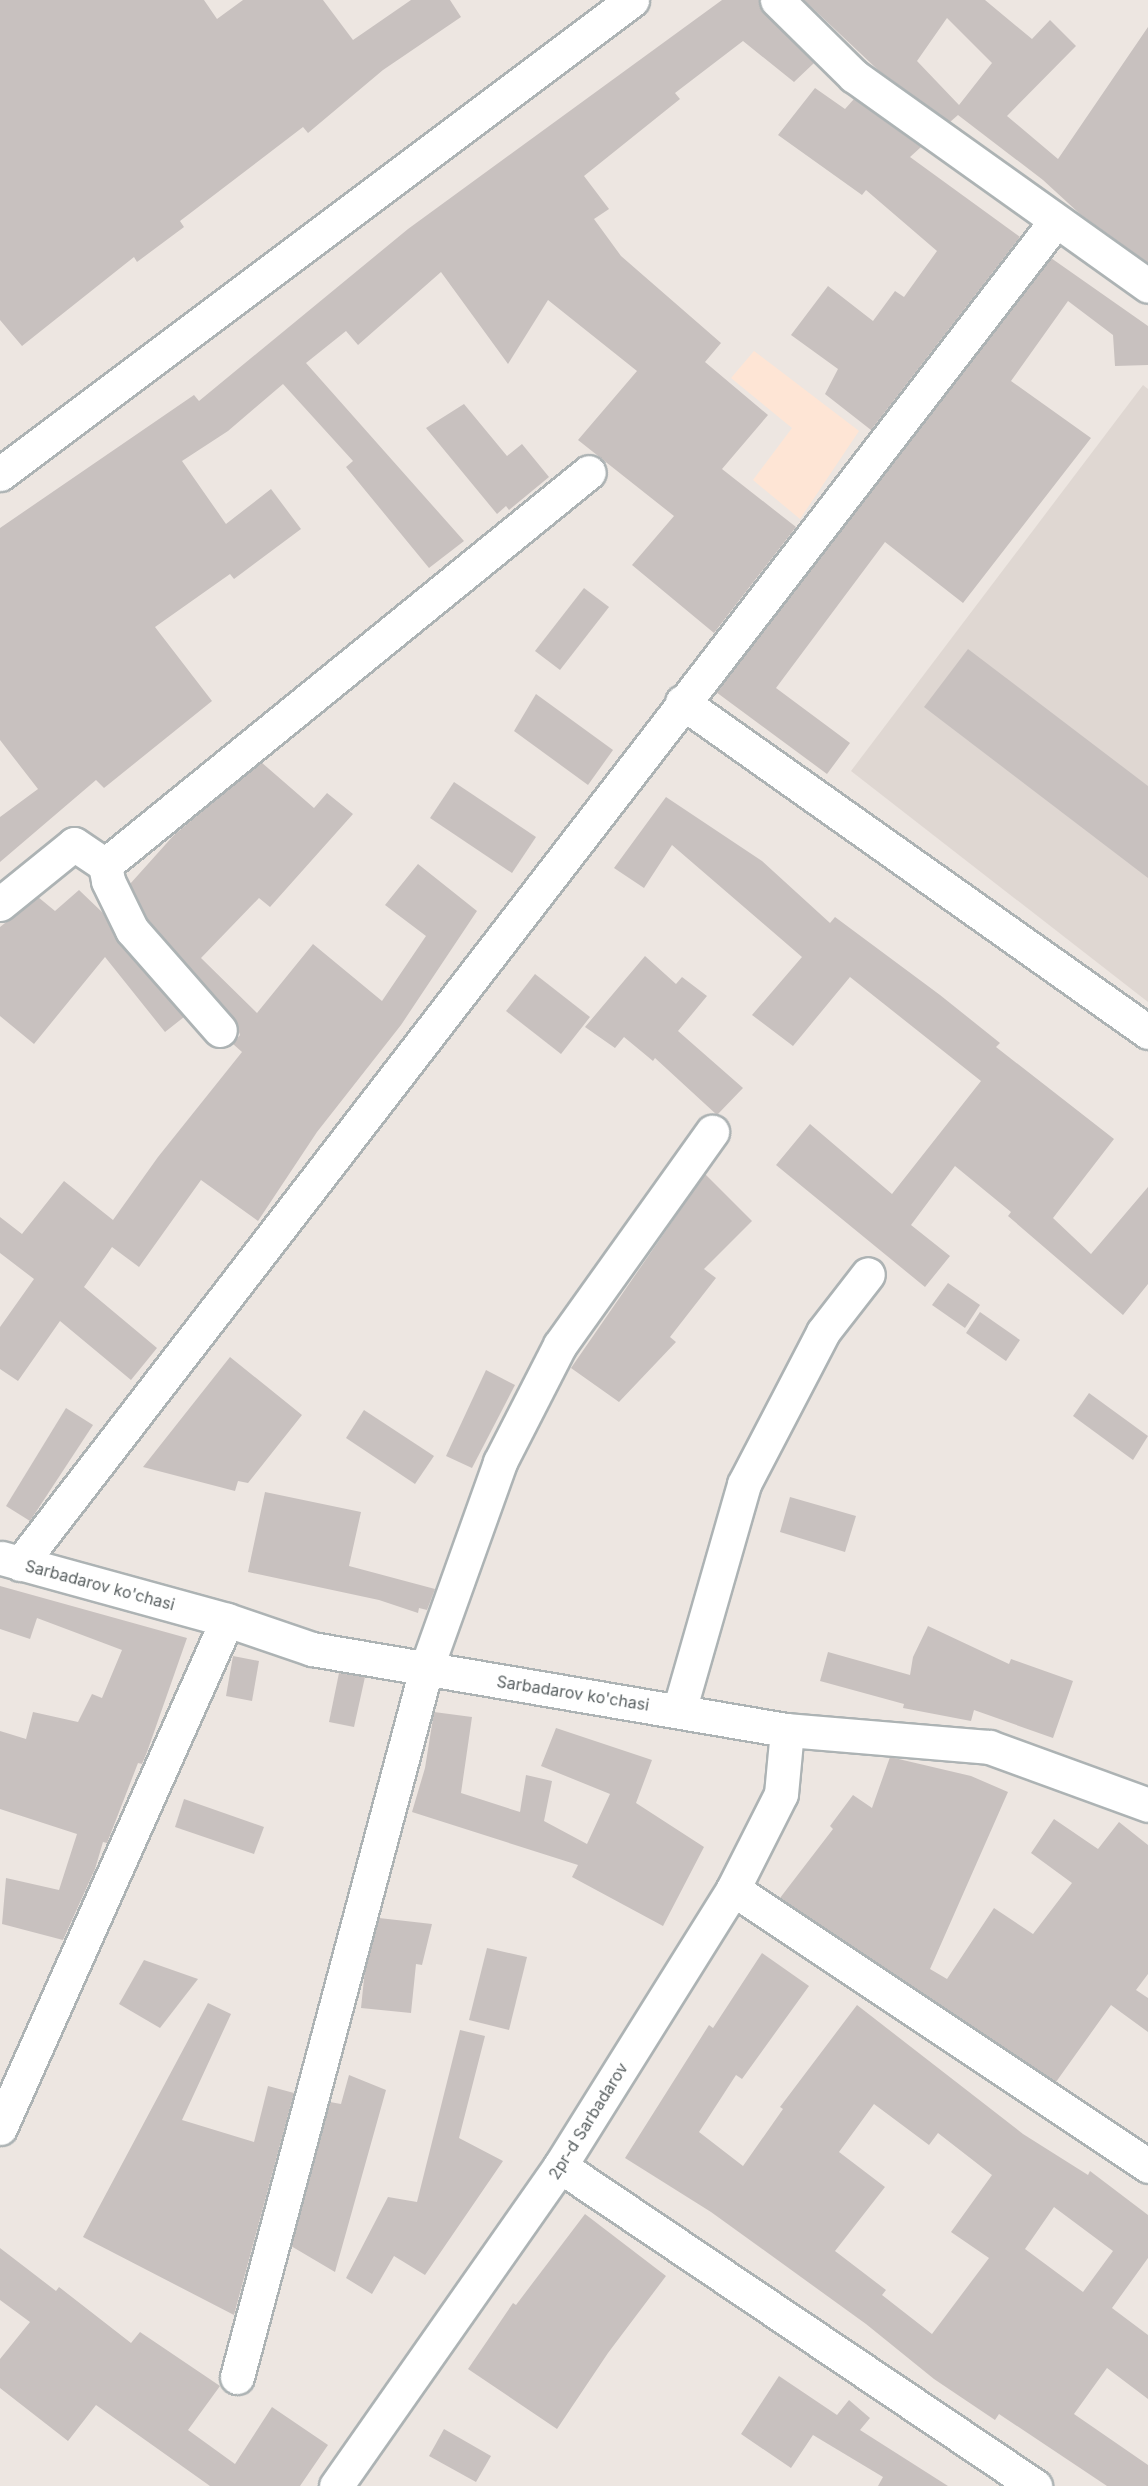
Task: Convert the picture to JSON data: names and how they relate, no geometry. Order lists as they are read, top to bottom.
{
  "streets": {
    "street": ["Sarbadarov ko'chasi", "2pr-d Sarbadarov"]
  },
  "crossings": [
    ["Sarbadarov ko'chasi", "2pr-d Sarbadarov"]
  ]
}
